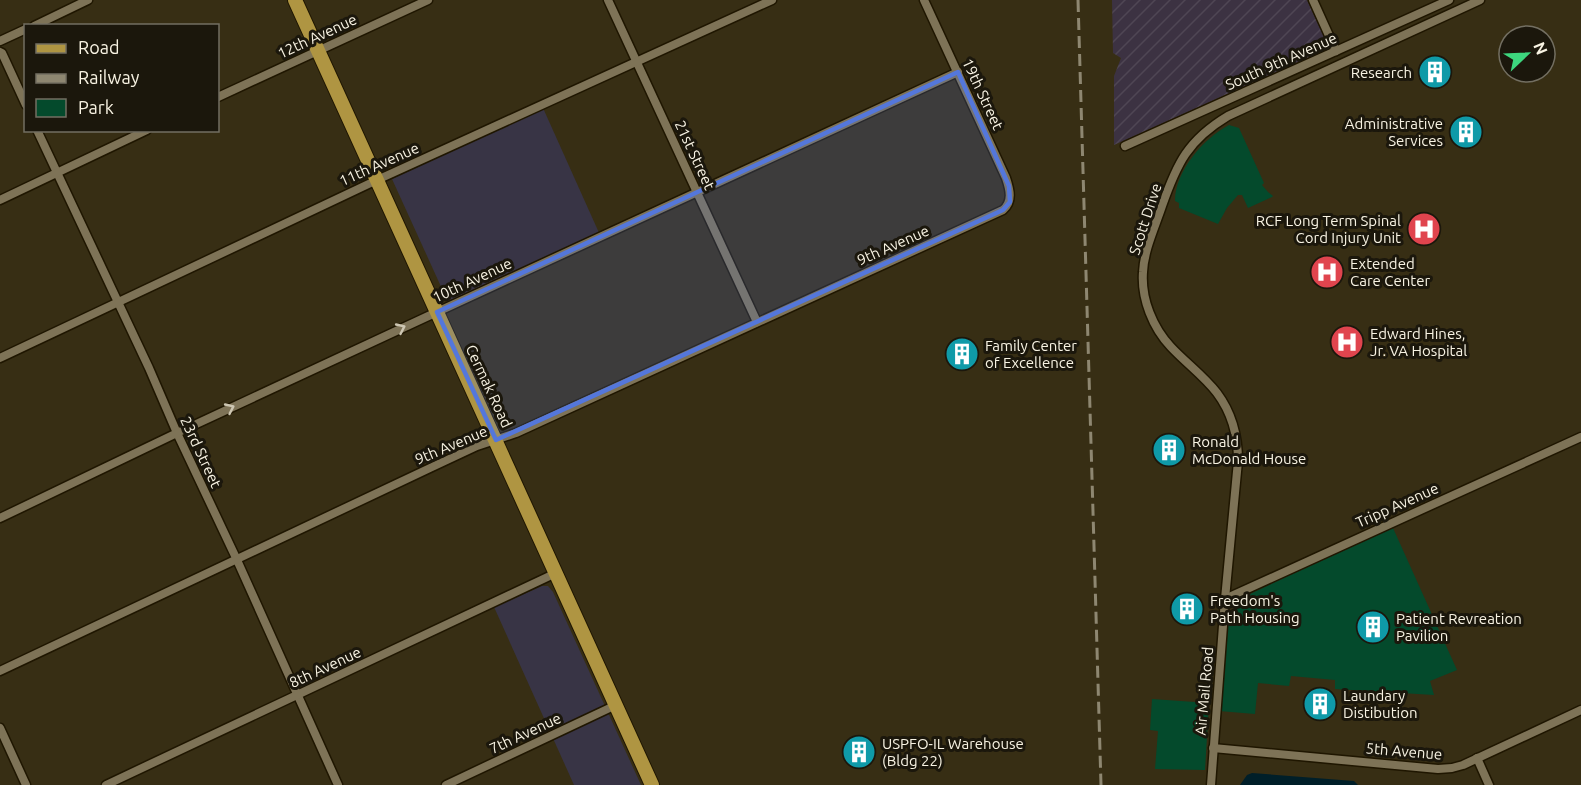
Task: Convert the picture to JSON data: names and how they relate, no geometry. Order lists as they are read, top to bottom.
{
  "streets": {
    "main road": ["Cermak Road"],
    "street": [
      "12th Avenue",
      "South 9th Avenue",
      "19th Street",
      "21st Street",
      "11th Avenue",
      "Scott Drive",
      "9th Avenue",
      "10th Avenue",
      "23rd Street",
      "Tripp Avenue",
      "8th Avenue",
      "Air Mail Road",
      "7th Avenue",
      "5th Avenue"
    ]
  },
  "crossings": [
    ["12th Avenue", "Cermak Road"],
    ["19th Street", "9th Avenue"],
    ["19th Street", "10th Avenue"],
    ["21st Street", "11th Avenue"],
    ["21st Street", "9th Avenue"],
    ["21st Street", "10th Avenue"],
    ["11th Avenue", "Cermak Road"],
    ["11th Avenue", "23rd Street"],
    ["Scott Drive", "Tripp Avenue"],
    ["Scott Drive", "Air Mail Road"],
    ["9th Avenue", "Cermak Road"],
    ["9th Avenue", "23rd Street"],
    ["10th Avenue", "Cermak Road"],
    ["10th Avenue", "23rd Street"],
    ["Cermak Road", "8th Avenue"],
    ["Cermak Road", "7th Avenue"],
    ["23rd Street", "8th Avenue"],
    ["Tripp Avenue", "Air Mail Road"],
    ["Air Mail Road", "5th Avenue"]
  ],
  "places": {
    "building": [
      "Research",
      "Administrative Services",
      "Family Center of Excellence",
      "Ronald McDonald House",
      "Freedom's Path Housing",
      "Patient Revreation Pavilion",
      "Laundary Distibution",
      "USPFO-IL Warehouse (Bldg 22)"
    ],
    "hospital": ["RCF Long Term Spinal Cord Injury Unit", "Extended Care Center", "Edward Hines, Jr. VA Hospital"]
  },
  "legend": ["Road", "Railway", "Park"],
  "north": "top right"
}
